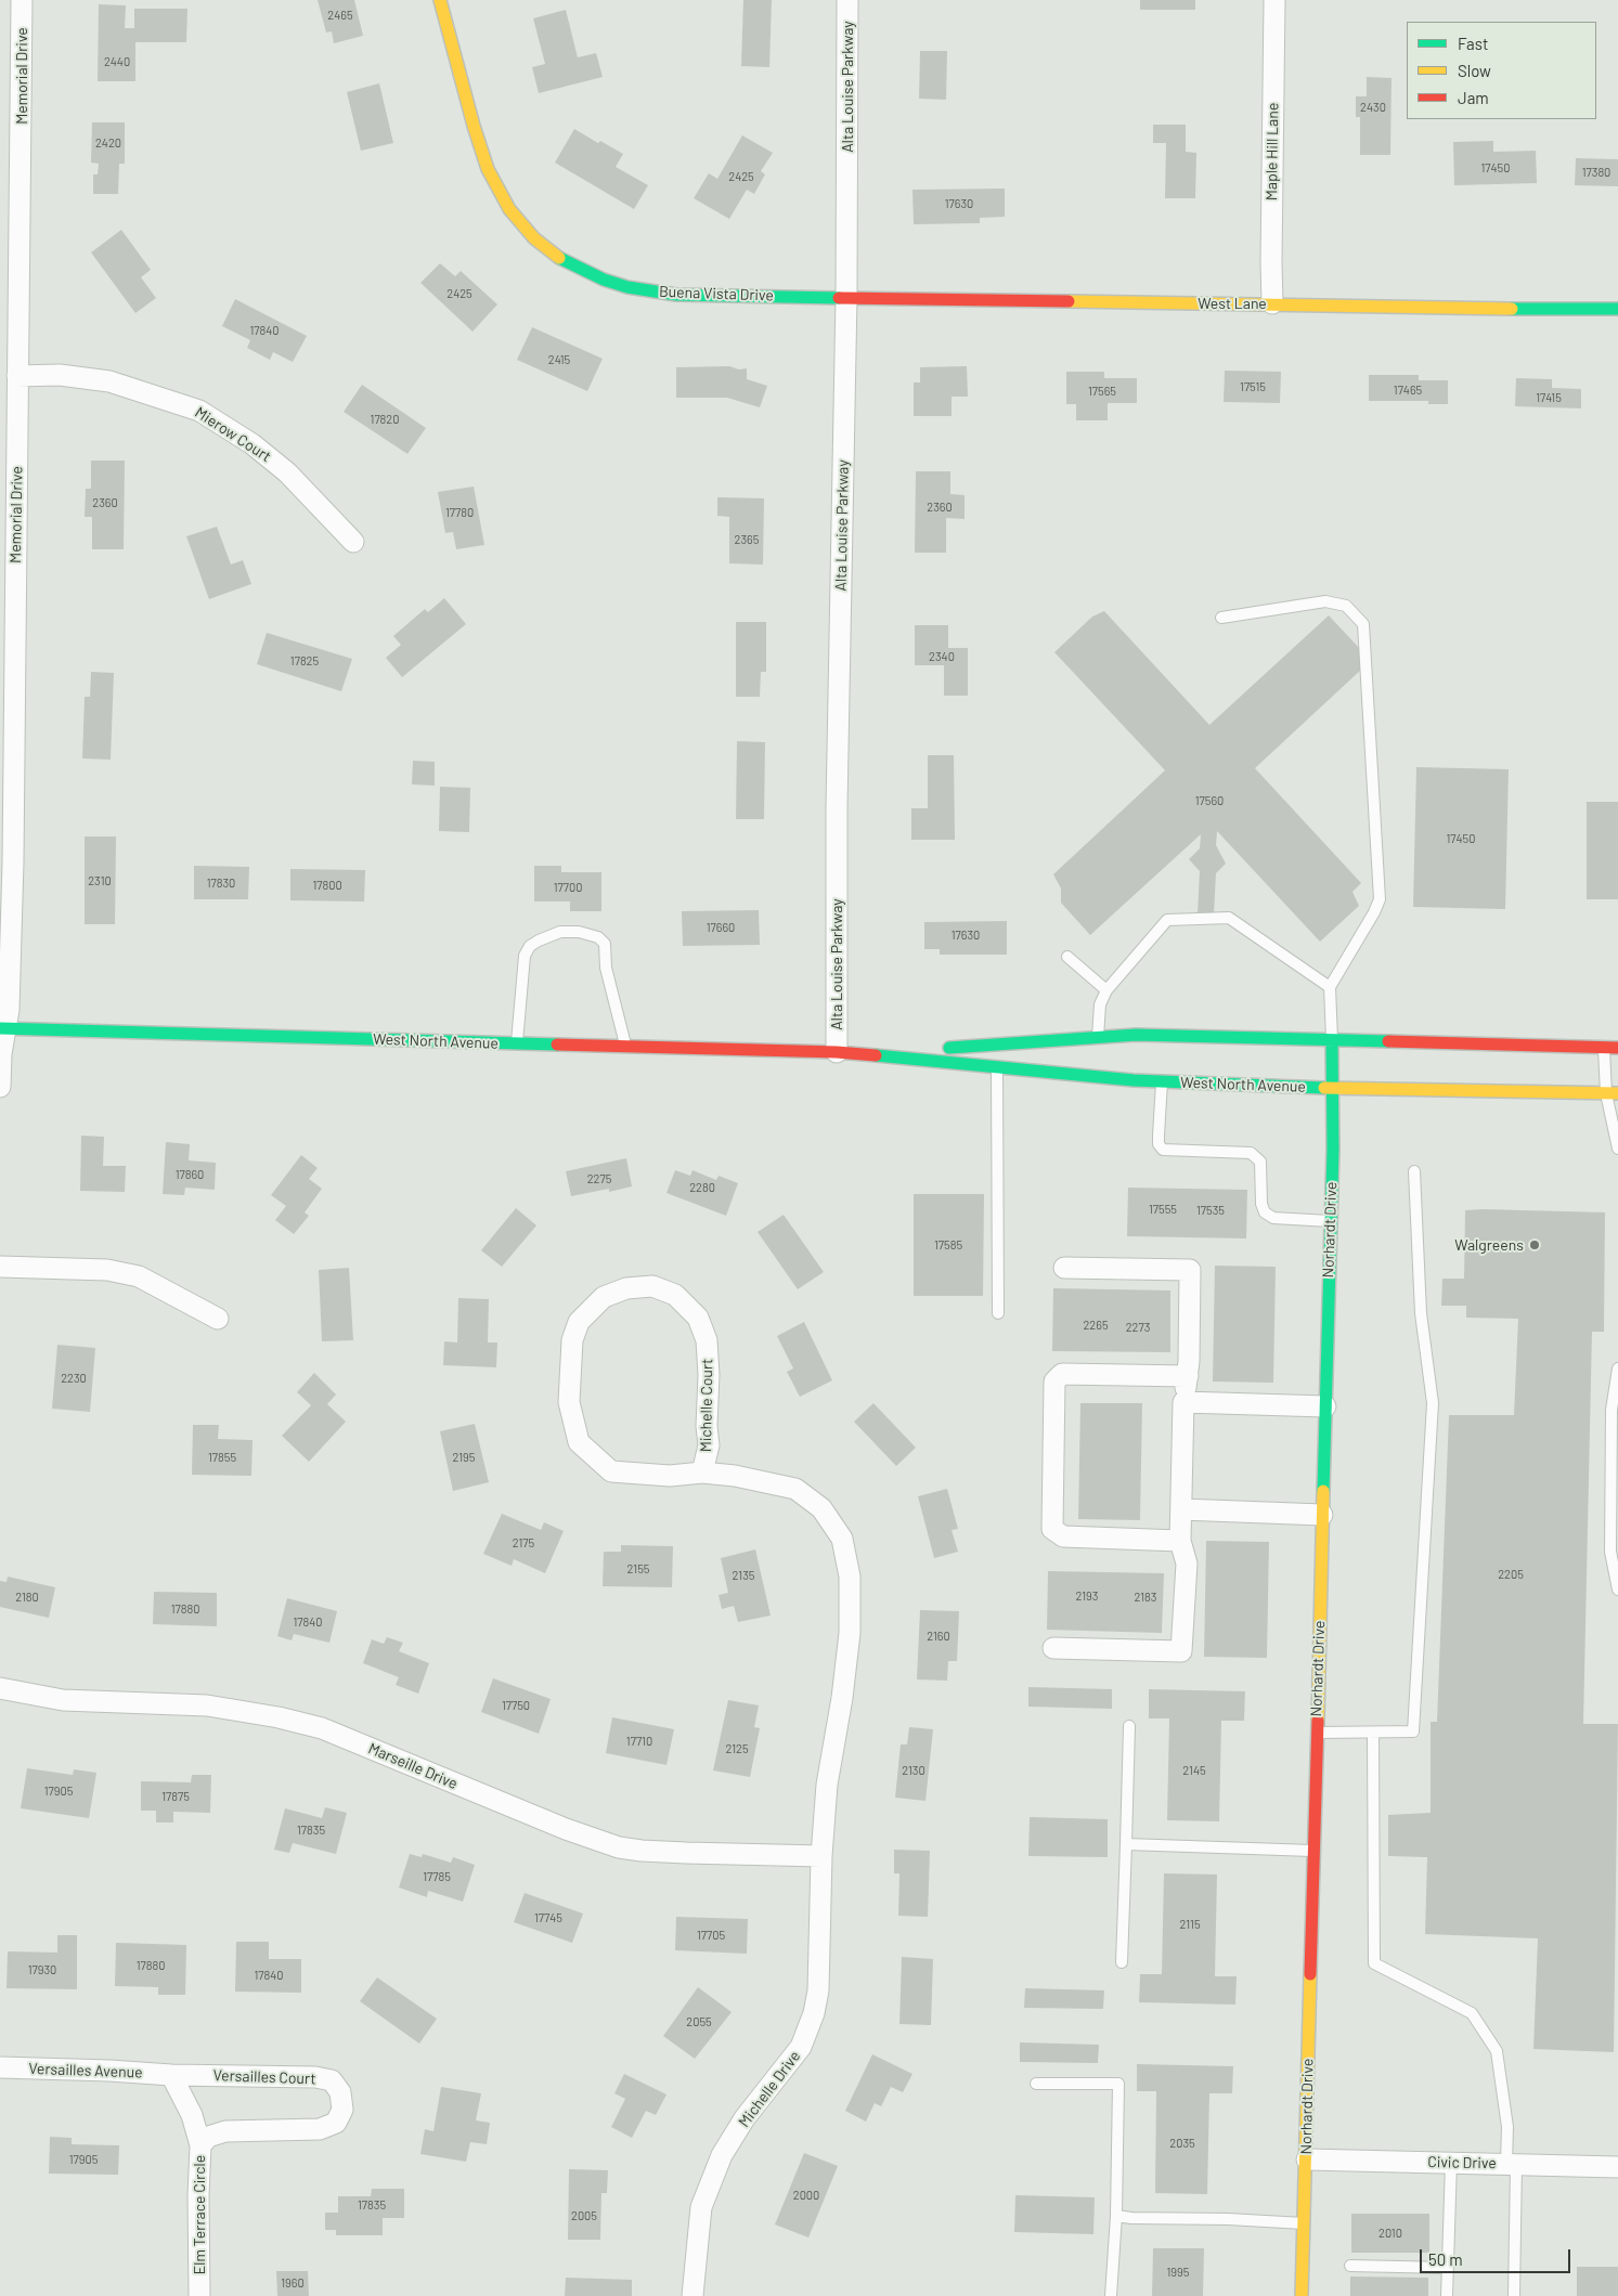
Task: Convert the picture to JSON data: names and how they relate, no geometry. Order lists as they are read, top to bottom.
{
  "streets": {
    "street": [
      "Memorial Drive",
      "Alta Louise Parkway",
      "Maple Hill Lane",
      "Buena Vista Drive",
      "West Lane",
      "Mierow Court",
      "West North Avenue",
      "Norhardt Drive",
      "Michelle Court",
      "Marseille Drive",
      "Versailles Avenue",
      "Versailles Court",
      "Michelle Drive",
      "Civic Drive",
      "Elm Terrace Circle"
    ]
  },
  "crossings": [
    ["Memorial Drive", "Mierow Court"],
    ["Memorial Drive", "West North Avenue"],
    ["Alta Louise Parkway", "Buena Vista Drive"],
    ["Alta Louise Parkway", "West Lane"],
    ["Alta Louise Parkway", "West North Avenue"],
    ["Maple Hill Lane", "West Lane"],
    ["Buena Vista Drive", "West Lane"],
    ["West North Avenue", "Norhardt Drive"],
    ["Norhardt Drive", "Civic Drive"],
    ["Michelle Court", "Marseille Drive"],
    ["Michelle Court", "Michelle Drive"],
    ["Marseille Drive", "Michelle Drive"],
    ["Versailles Avenue", "Versailles Court"],
    ["Versailles Avenue", "Elm Terrace Circle"],
    ["Versailles Court", "Elm Terrace Circle"]
  ],
  "places": ["Walgreens"],
  "house_numbers": [
    "2465",
    "2440",
    "2430",
    "2420",
    "17450",
    "17380",
    "2425",
    "17630",
    "2425",
    "17840",
    "2415",
    "17515",
    "17465",
    "17565",
    "17415",
    "17820",
    "2360",
    "2360",
    "17780",
    "2365",
    "2340",
    "17825",
    "17560",
    "17450",
    "2310",
    "17830",
    "17800",
    "17700",
    "17660",
    "17630",
    "17860",
    "2275",
    "2280",
    "17555",
    "17535",
    "17585",
    "2265",
    "2273",
    "2230",
    "17855",
    "2195",
    "2175",
    "2155",
    "2205",
    "2135",
    "2193",
    "2180",
    "2183",
    "17880",
    "17840",
    "2160",
    "17750",
    "17710",
    "2125",
    "2130",
    "2145",
    "17905",
    "17875",
    "17835",
    "17785",
    "17745",
    "2115",
    "17705",
    "17880",
    "17930",
    "17840",
    "2055",
    "2035",
    "17905",
    "2000",
    "17835",
    "2005",
    "2010",
    "1995",
    "1960"
  ],
  "legend": ["Fast", "Slow", "Jam"],
  "scale_bar": "50 m"
}
